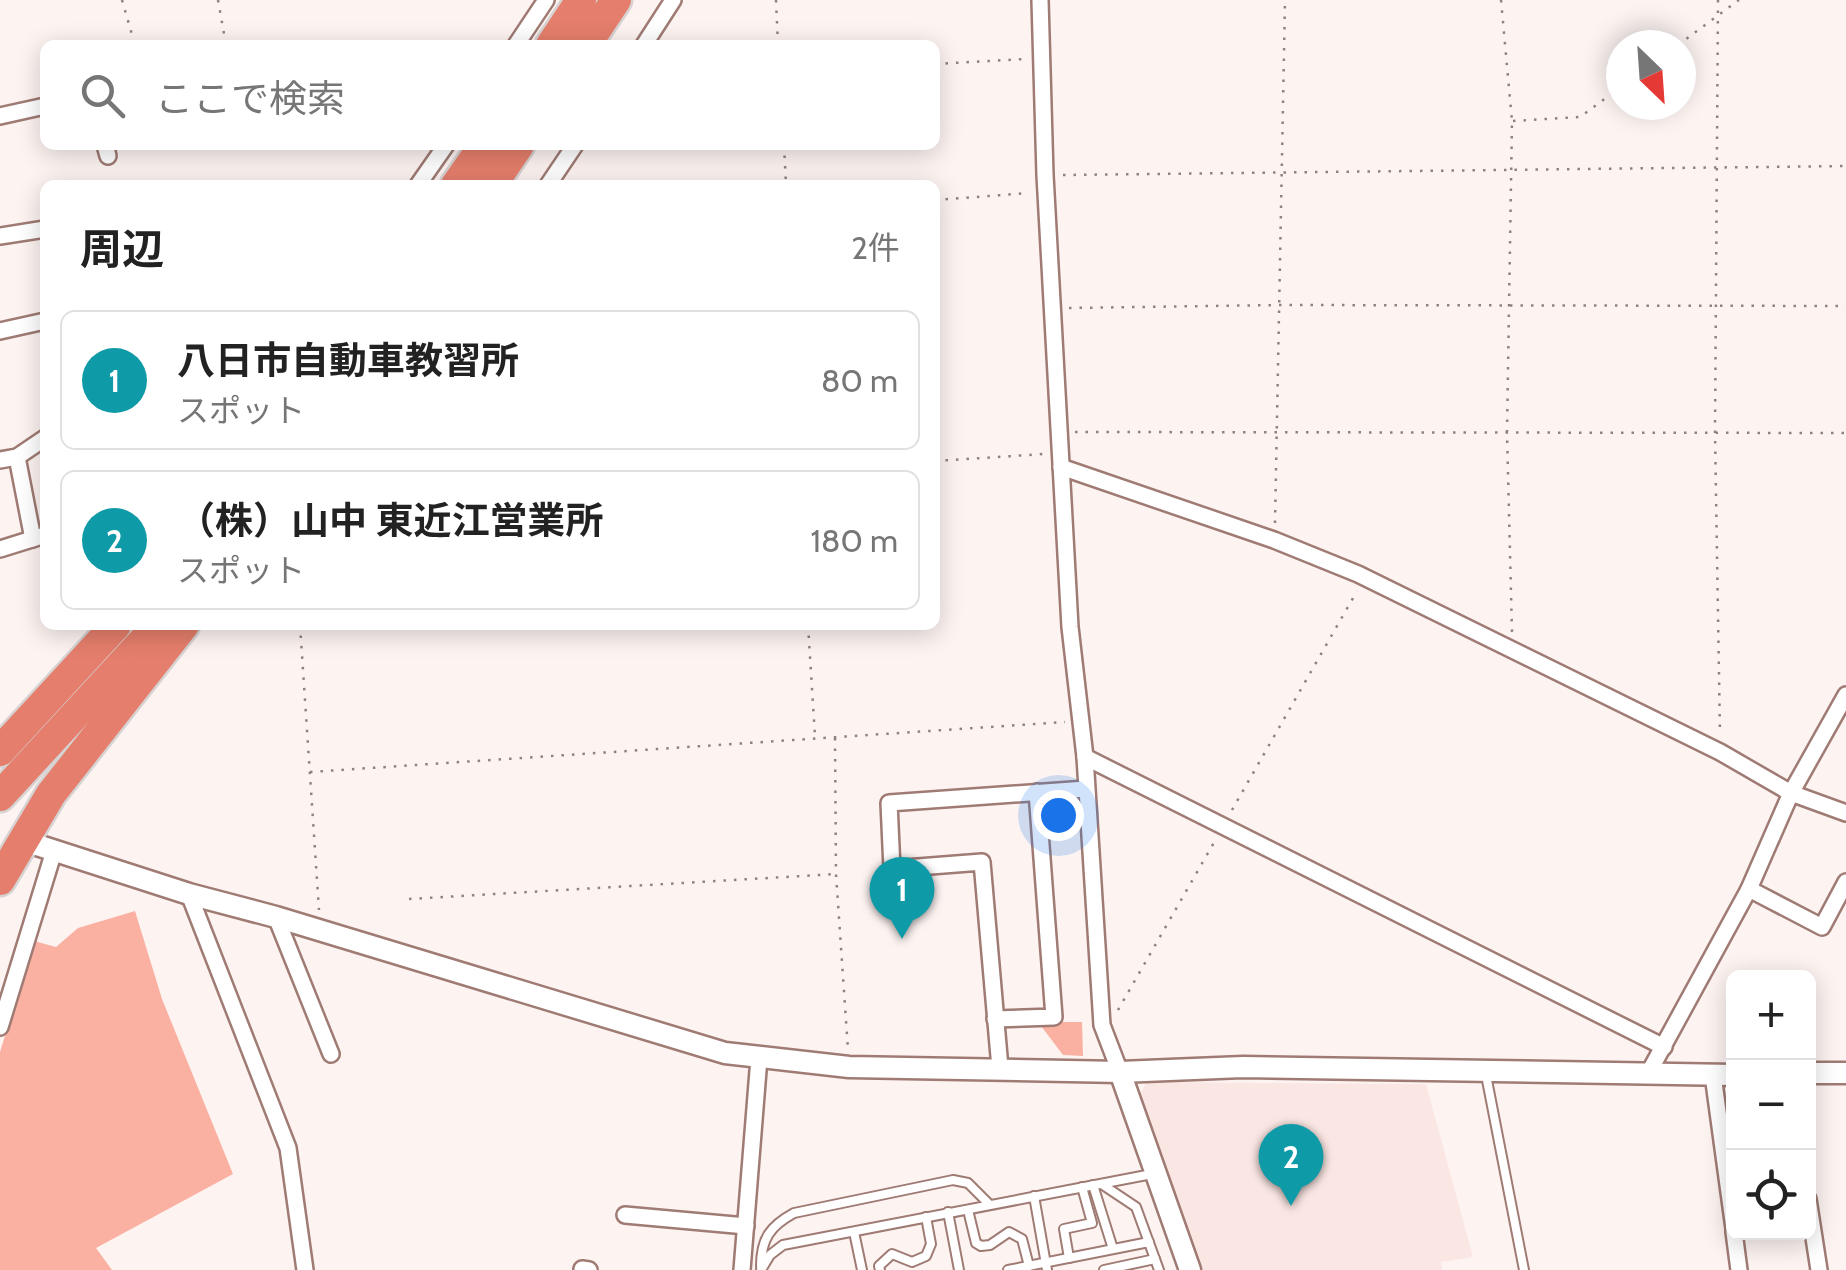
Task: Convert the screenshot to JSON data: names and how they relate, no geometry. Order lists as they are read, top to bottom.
{
  "north": "bottom right",
  "page": {
    "search": "ここで検索",
    "heading": ["周辺", "2件"],
    "list": [
      {
        "mark": "1",
        "name": "八日市自動車教習所",
        "note": "スポット",
        "value": "80 m"
      },
      {
        "mark": "2",
        "name": "（株）山中 東近江営業所",
        "note": "スポット",
        "value": "180 m"
      }
    ],
    "pins": ["1", "2"],
    "map_buttons": ["+", "−"]
  }
}
